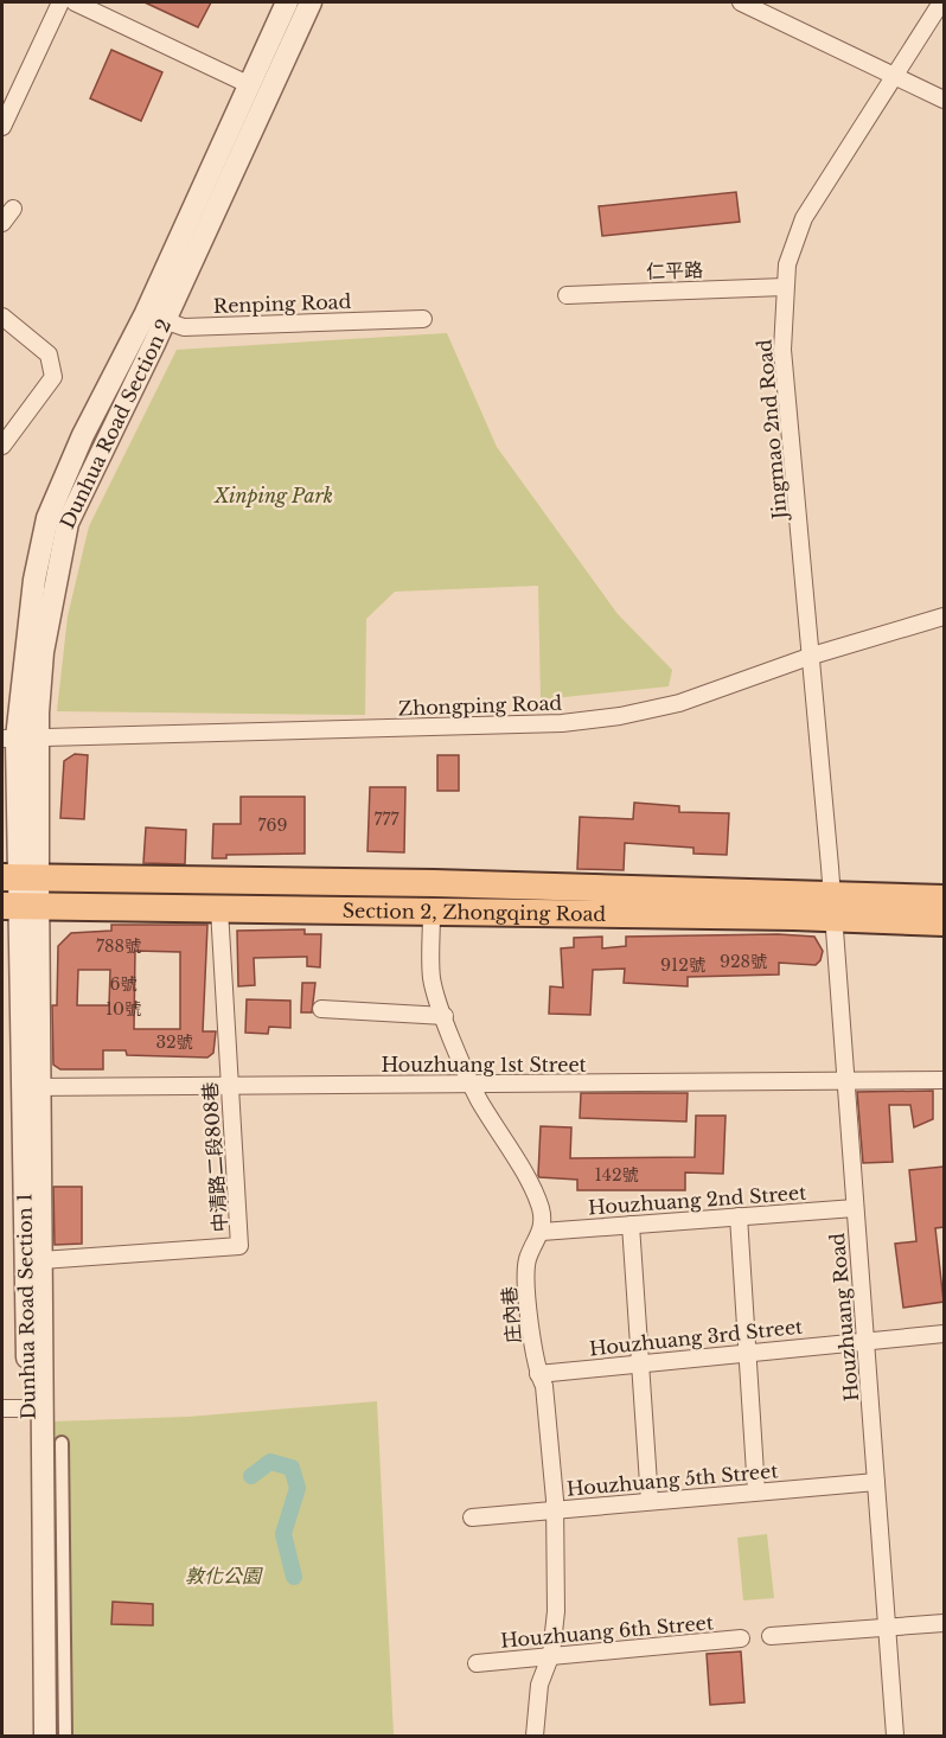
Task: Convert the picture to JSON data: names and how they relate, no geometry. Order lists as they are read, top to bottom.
{
  "streets": {
    "main road": ["Section 2, Zhongqing Road"],
    "street": [
      "仁平路",
      "Renping Road",
      "Dunhua Road Section 2",
      "Jingmao 2nd Road",
      "Zhongping Road",
      "Houzhuang 1st Street",
      "中清路二段808巷",
      "Houzhuang 2nd Street",
      "Dunhua Road Section 1",
      "庄內巷",
      "Houzhuang Road",
      "Houzhuang 3rd Street",
      "Houzhuang 5th Street",
      "Houzhuang 6th Street"
    ]
  },
  "crossings": [
    ["仁平路", "Jingmao 2nd Road"],
    ["Renping Road", "Dunhua Road Section 2"],
    ["Dunhua Road Section 2", "Zhongping Road"],
    ["Dunhua Road Section 2", "Section 2, Zhongqing Road"],
    ["Dunhua Road Section 2", "Dunhua Road Section 1"],
    ["Jingmao 2nd Road", "Zhongping Road"],
    ["Jingmao 2nd Road", "Section 2, Zhongqing Road"],
    ["Jingmao 2nd Road", "Houzhuang Road"],
    ["Section 2, Zhongqing Road", "中清路二段808巷"],
    ["Section 2, Zhongqing Road", "Dunhua Road Section 1"],
    ["Section 2, Zhongqing Road", "Houzhuang Road"],
    ["Houzhuang 1st Street", "中清路二段808巷"],
    ["Houzhuang 1st Street", "Dunhua Road Section 1"],
    ["Houzhuang 1st Street", "Houzhuang Road"],
    ["中清路二段808巷", "Dunhua Road Section 1"],
    ["Houzhuang 2nd Street", "庄內巷"],
    ["Houzhuang 2nd Street", "Houzhuang Road"],
    ["庄內巷", "Houzhuang 3rd Street"],
    ["庄內巷", "Houzhuang 5th Street"],
    ["庄內巷", "Houzhuang 6th Street"],
    ["Houzhuang Road", "Houzhuang 3rd Street"],
    ["Houzhuang Road", "Houzhuang 5th Street"]
  ],
  "parks": ["Xinping Park", "敦化公園"],
  "house_numbers": [
    "777",
    "769",
    "788號",
    "928號",
    "912號",
    "6號",
    "10號",
    "32號",
    "142號"
  ]
}
